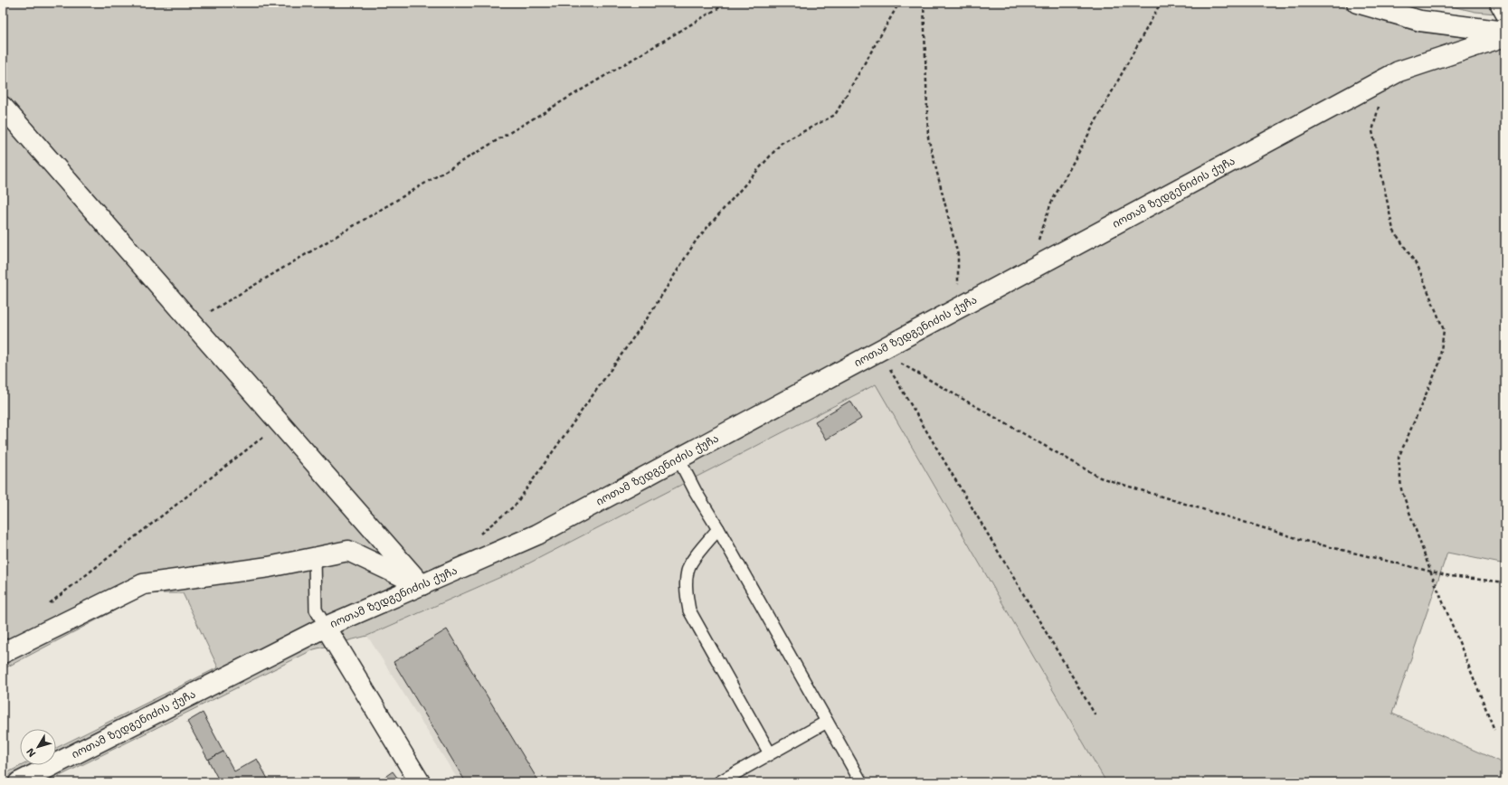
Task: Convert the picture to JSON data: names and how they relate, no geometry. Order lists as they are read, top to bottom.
{
  "streets": {
    "street": ["იოთამ ზედგენიძის ქუჩა"]
  },
  "north": "bottom left"
}
